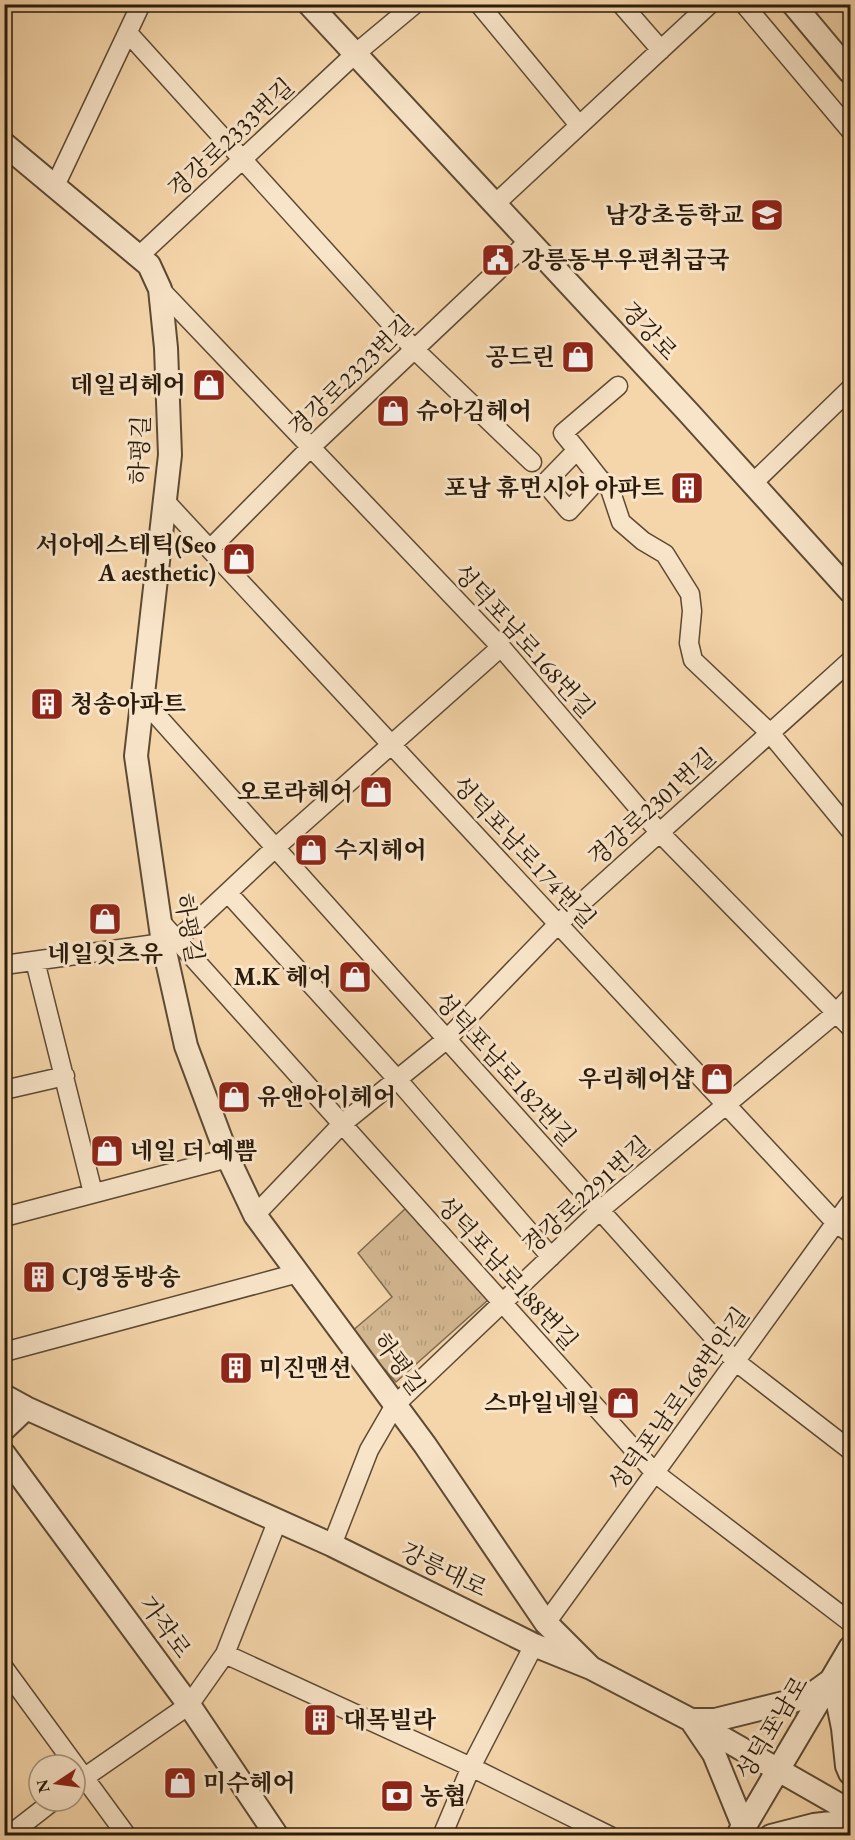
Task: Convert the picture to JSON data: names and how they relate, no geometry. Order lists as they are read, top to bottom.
{
  "streets": {
    "street": [
      "경강로2333번길",
      "경강로",
      "경강로2323번길",
      "하평길",
      "성덕포남로168번길",
      "경강로2301번길",
      "성덕포남로174번길",
      "성덕포남로182번길",
      "경강로2291번길",
      "성덕포남로188번길",
      "성덕포남로168번안길",
      "강릉대로",
      "가작로",
      "성덕포남로"
    ]
  },
  "crossings": [
    ["경강로2333번길", "경강로"],
    ["경강로2333번길", "하평길"],
    ["경강로", "경강로2323번길"],
    ["경강로2323번길", "성덕포남로168번길"],
    ["경강로2323번길", "성덕포남로174번길"],
    ["하평길", "성덕포남로168번길"],
    ["하평길", "경강로2301번길"],
    ["하평길", "성덕포남로174번길"],
    ["하평길", "성덕포남로182번길"],
    ["하평길", "경강로2291번길"],
    ["하평길", "성덕포남로188번길"],
    ["하평길", "성덕포남로168번안길"],
    ["하평길", "강릉대로"],
    ["성덕포남로168번길", "경강로2301번길"],
    ["성덕포남로168번길", "경강로2291번길"],
    ["경강로2301번길", "성덕포남로174번길"],
    ["경강로2301번길", "성덕포남로182번길"],
    ["경강로2301번길", "성덕포남로188번길"],
    ["성덕포남로174번길", "경강로2291번길"],
    ["성덕포남로174번길", "성덕포남로168번안길"],
    ["성덕포남로182번길", "경강로2291번길"],
    ["성덕포남로182번길", "성덕포남로168번안길"],
    ["경강로2291번길", "성덕포남로188번길"],
    ["경강로2291번길", "강릉대로"],
    ["성덕포남로188번길", "성덕포남로168번안길"],
    ["강릉대로", "성덕포남로"]
  ],
  "places": {
    "school or university": ["남강초등학교"],
    "public building": ["강릉동부우편취급국"],
    "shop": [
      "공드린",
      "데일리헤어",
      "슈아김헤어",
      "서아에스테틱(Seo A aesthetic)",
      "오로라헤어",
      "수지헤어",
      "네일잇츠유",
      "M.K 헤어",
      "우리헤어샵",
      "유앤아이헤어",
      "네일 더 예쁨",
      "스마일네일",
      "미수헤어"
    ],
    "building": [
      "포남 휴먼시아 아파트",
      "청송아파트",
      "CJ영동방송",
      "미진맨션",
      "대목빌라"
    ],
    "bank": ["농협"]
  },
  "north": "left"
}
